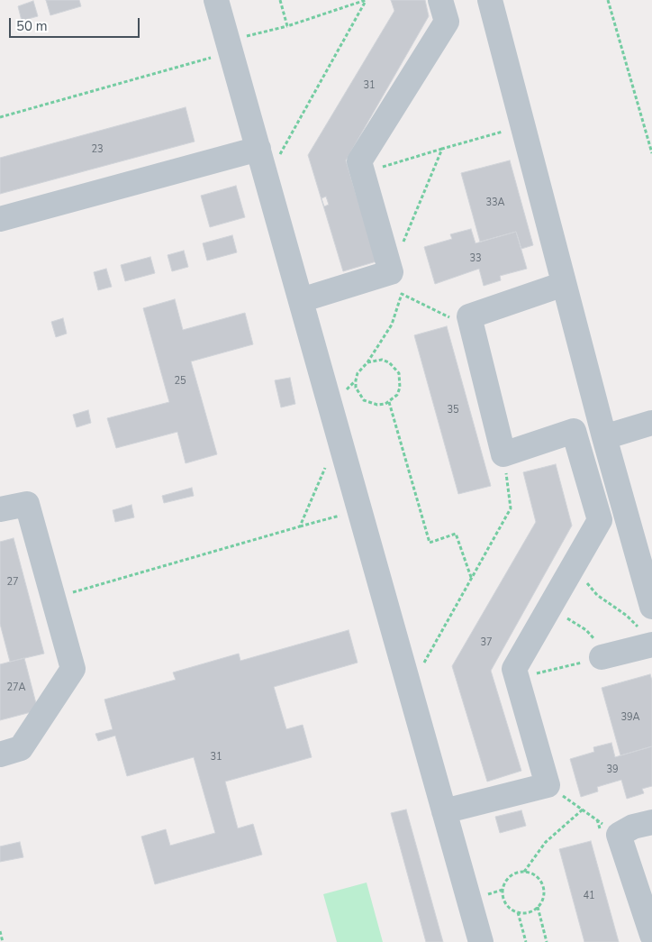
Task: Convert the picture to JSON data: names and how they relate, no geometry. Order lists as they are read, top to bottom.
{
  "house_numbers": [
    "31",
    "23",
    "33А",
    "33",
    "25",
    "35",
    "27",
    "37",
    "27А",
    "39А",
    "31",
    "39",
    "41"
  ],
  "scale_bar": "50 m"
}
